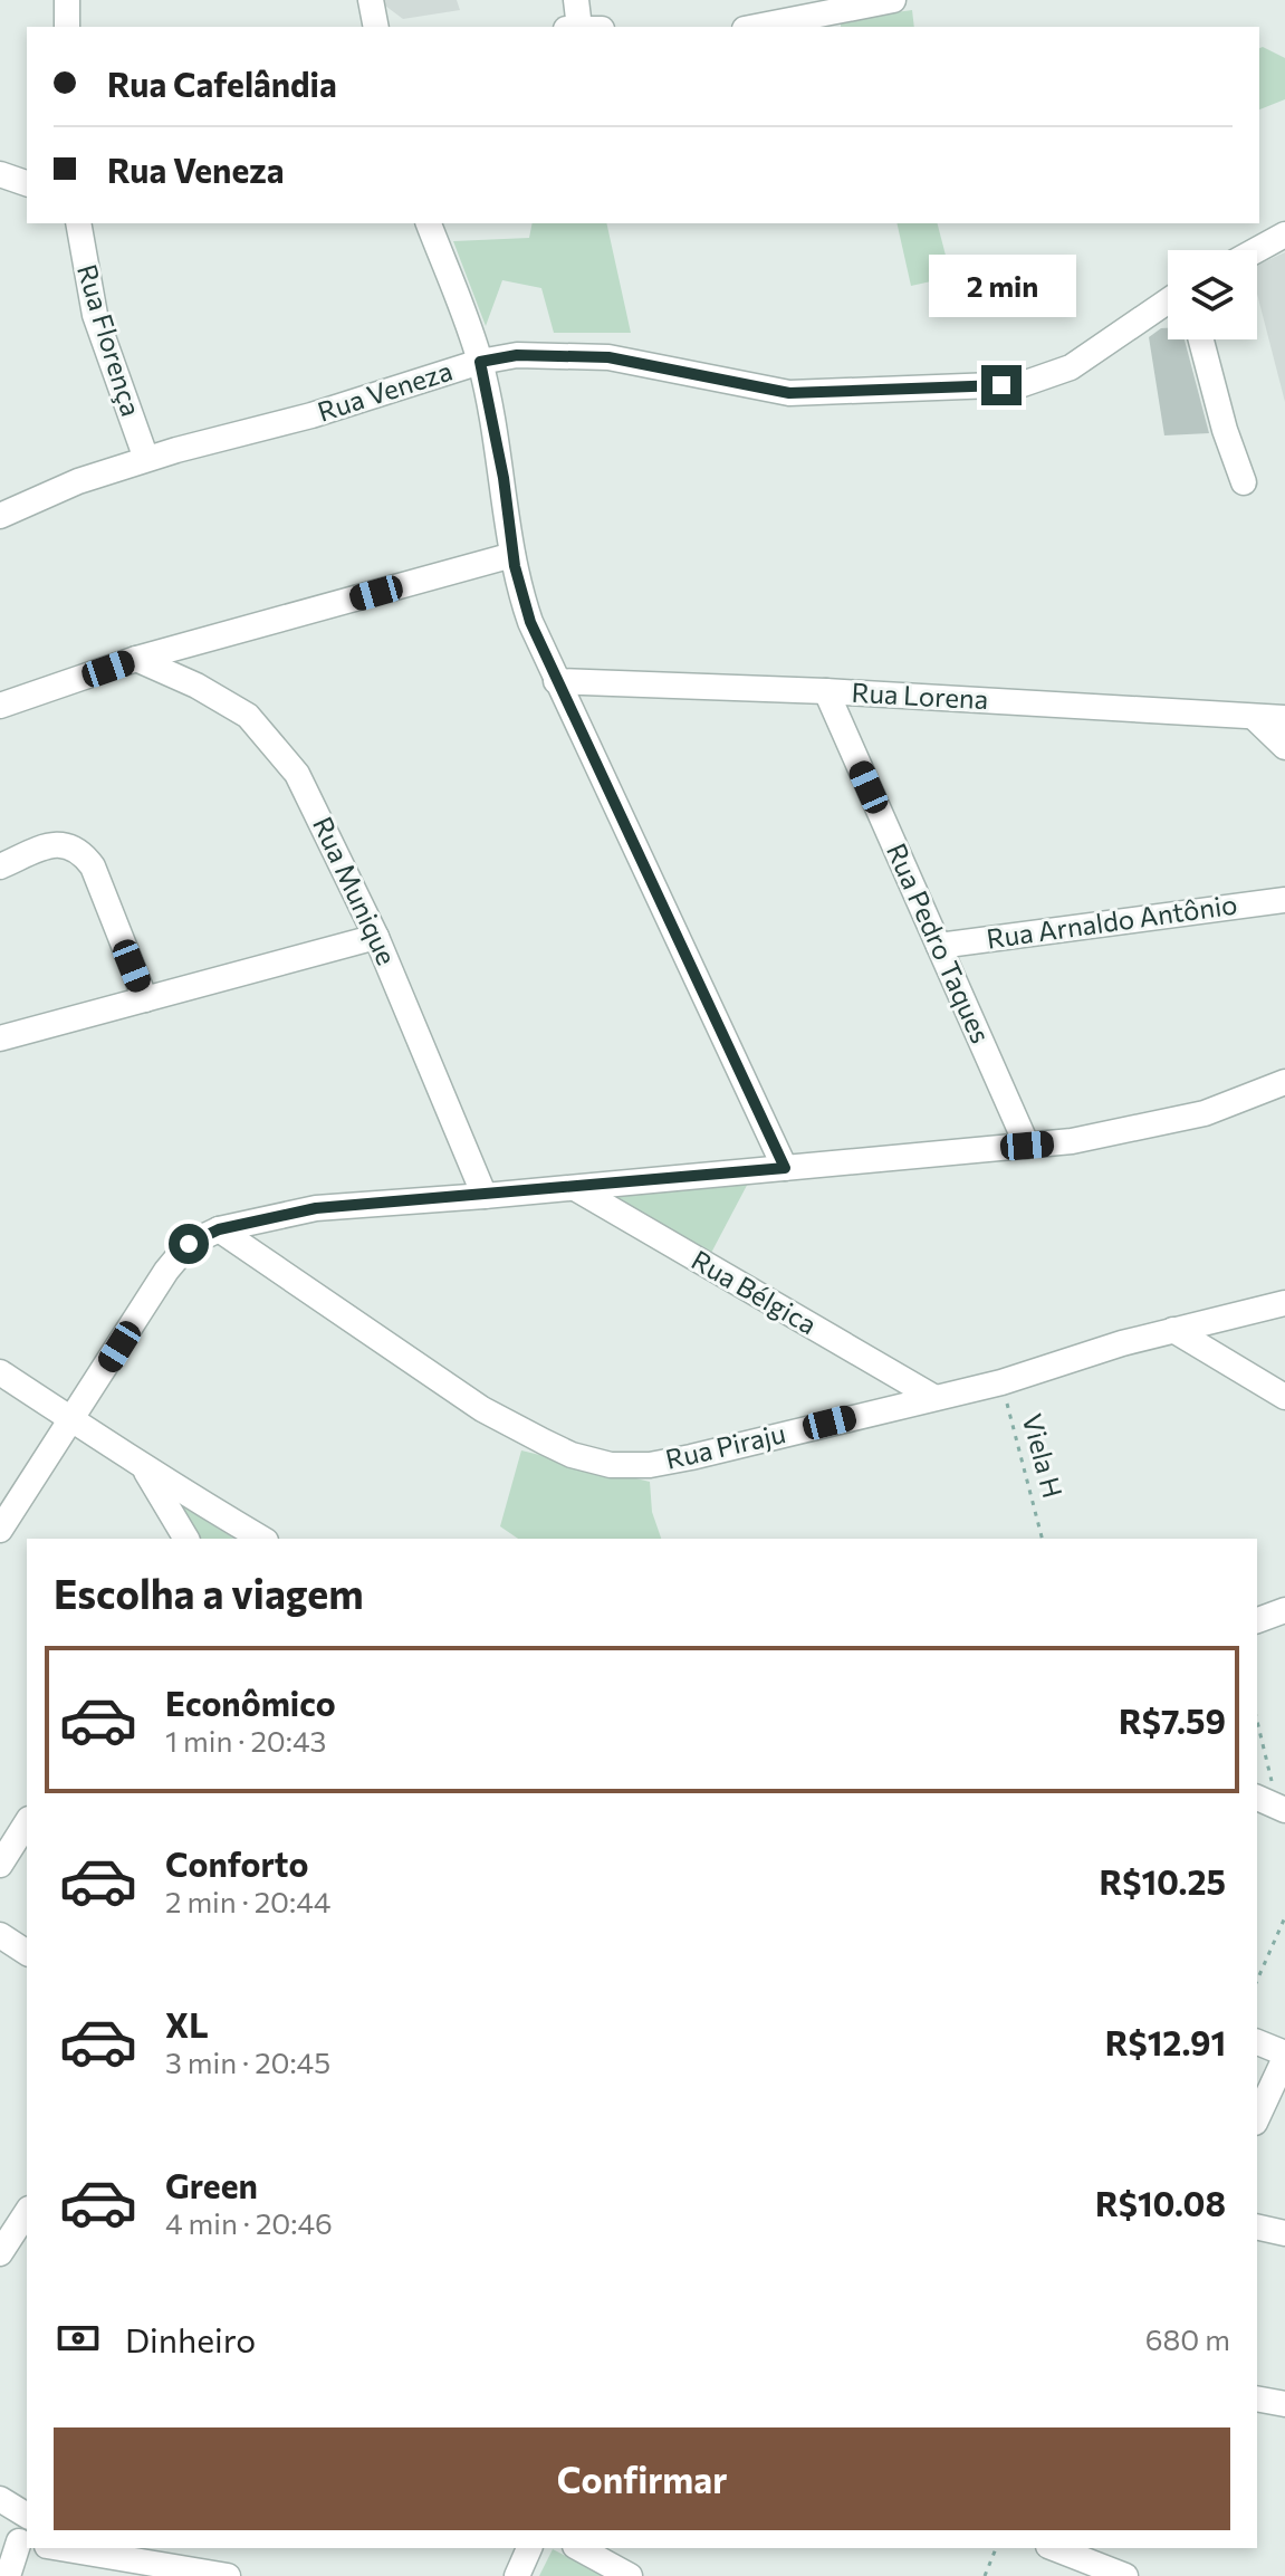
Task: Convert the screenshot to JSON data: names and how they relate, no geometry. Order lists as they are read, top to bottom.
{
  "streets": {
    "street": [
      "Rua Florença",
      "Rua Veneza",
      "Rua Lorena",
      "Rua Munique",
      "Rua Arnaldo Antônio",
      "Rua Pedro Taques",
      "Rua Bélgica",
      "Rua Piraju"
    ],
    "path": ["Viela H"]
  },
  "crossings": [
    ["Rua Florença", "Rua Veneza"],
    ["Rua Lorena", "Rua Pedro Taques"],
    ["Rua Arnaldo Antônio", "Rua Pedro Taques"],
    ["Rua Bélgica", "Rua Piraju"],
    ["Rua Piraju", "Viela H"]
  ],
  "page": {
    "banner": ["Rua Cafelândia", "Rua Veneza"],
    "bubble": "2 min",
    "heading": "Escolha a viagem",
    "list": [
      {
        "name": "Econômico",
        "note": "1 min · 20:43",
        "value": "R$7.59"
      },
      {
        "name": "Conforto",
        "note": "2 min · 20:44",
        "value": "R$10.25"
      },
      {
        "name": "XL",
        "note": "3 min · 20:45",
        "value": "R$12.91"
      },
      {
        "name": "Green",
        "note": "4 min · 20:46",
        "value": "R$10.08"
      }
    ],
    "pay": ["Dinheiro", "680 m"],
    "buttons": "Confirmar"
  }
}
